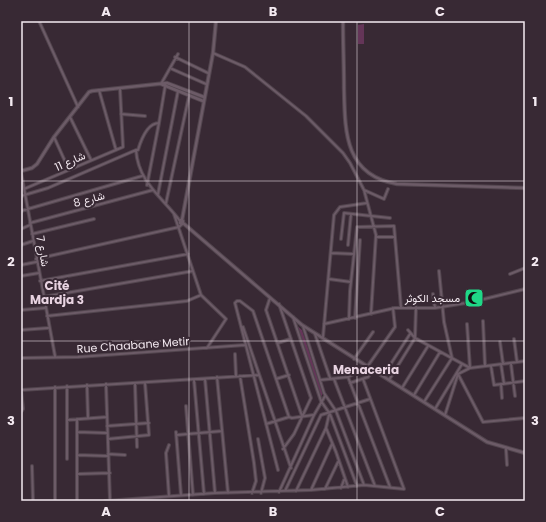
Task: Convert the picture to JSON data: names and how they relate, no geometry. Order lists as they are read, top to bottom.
{
  "streets": {
    "street": [
      "شارع 11",
      "شارع 8",
      "شارع 7",
      "Rue Chaabane Metir"
    ]
  },
  "crossings": [
    ["شارع 11", "شارع 7"],
    ["شارع 8", "شارع 7"],
    ["شارع 7", "Rue Chaabane Metir"]
  ],
  "districts": ["Cité Mardja 3", "Menaceria"],
  "places": {
    "mosque": ["مسجد الكوثر"]
  },
  "grid": {
    "columns": ["A", "B", "C"],
    "rows": ["1", "2", "3"]
  }
}
